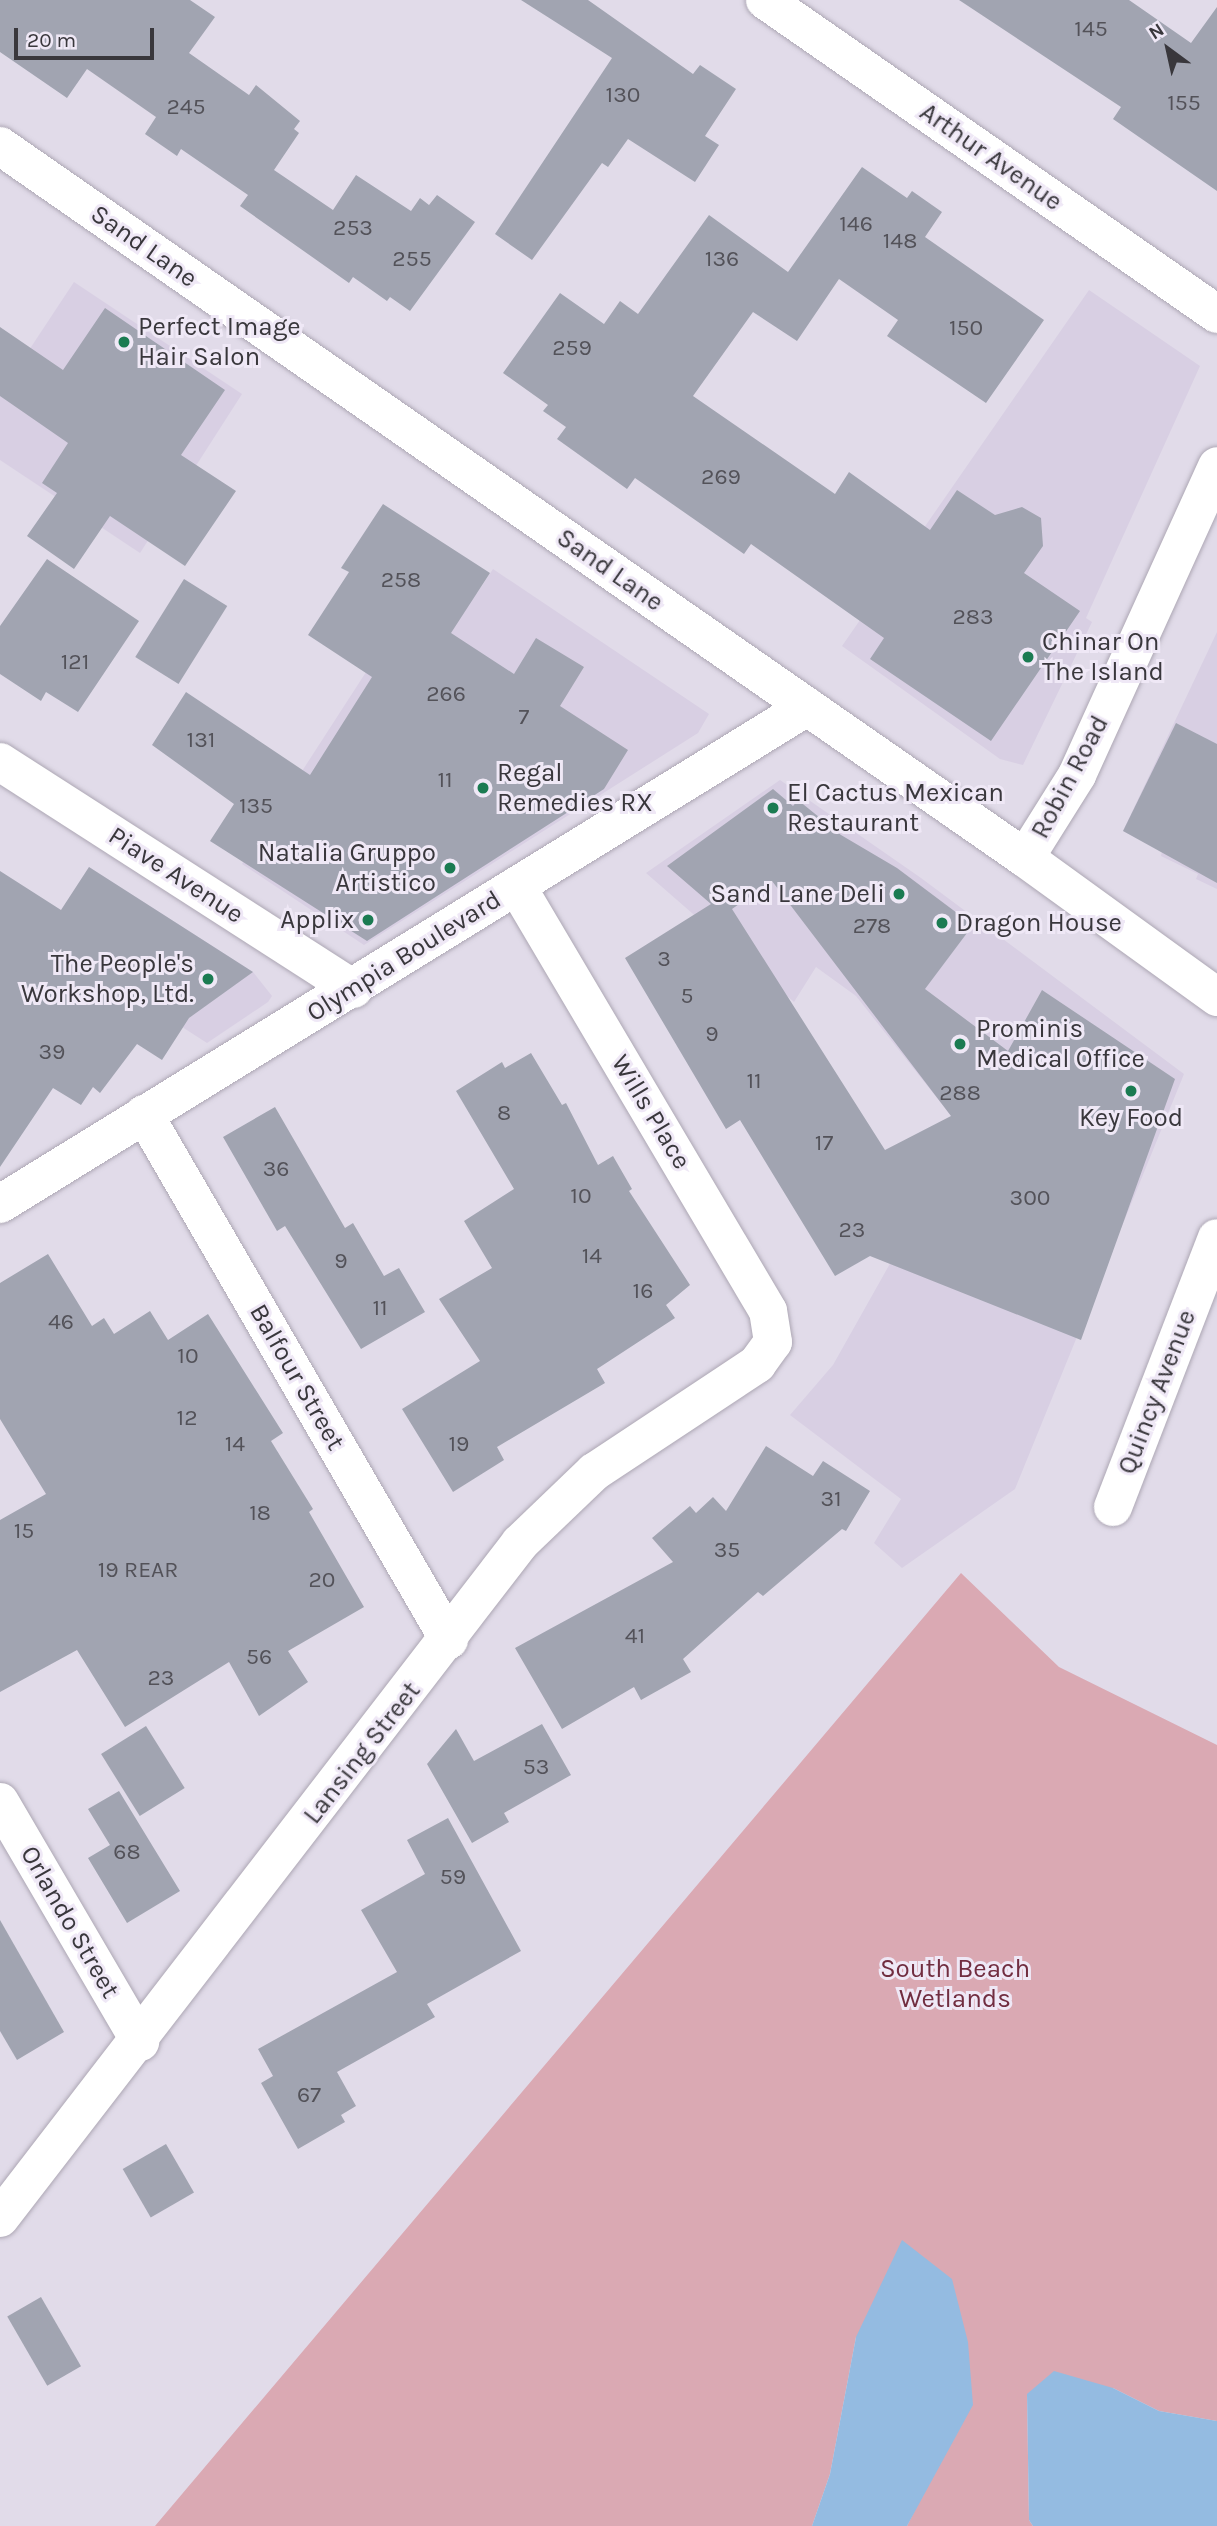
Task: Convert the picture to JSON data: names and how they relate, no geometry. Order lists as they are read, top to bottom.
{
  "streets": {
    "street": [
      "Arthur Avenue",
      "Sand Lane",
      "Robin Road",
      "Piave Avenue",
      "Olympia Boulevard",
      "Wills Place",
      "Balfour Street",
      "Quincy Avenue",
      "Lansing Street",
      "Orlando Street"
    ]
  },
  "crossings": [
    ["Sand Lane", "Robin Road"],
    ["Sand Lane", "Olympia Boulevard"],
    ["Piave Avenue", "Olympia Boulevard"],
    ["Olympia Boulevard", "Wills Place"],
    ["Olympia Boulevard", "Balfour Street"],
    ["Wills Place", "Lansing Street"],
    ["Balfour Street", "Lansing Street"],
    ["Lansing Street", "Orlando Street"]
  ],
  "parks": ["South Beach Wetlands"],
  "places": [
    "Perfect Image Hair Salon",
    "Chinar On The Island",
    "Regal Remedies RX",
    "El Cactus Mexican Restaurant",
    "Natalia Gruppo Artistico",
    "Sand Lane Deli",
    "Applix",
    "Dragon House",
    "The People's Workshop, Ltd.",
    "Prominis Medical Office",
    "Key Food"
  ],
  "house_numbers": [
    "145",
    "130",
    "155",
    "245",
    "146",
    "253",
    "148",
    "255",
    "136",
    "150",
    "259",
    "269",
    "258",
    "283",
    "121",
    "266",
    "7",
    "131",
    "11",
    "135",
    "278",
    "3",
    "5",
    "9",
    "39",
    "11",
    "288",
    "8",
    "17",
    "36",
    "10",
    "300",
    "23",
    "14",
    "9",
    "16",
    "11",
    "46",
    "10",
    "12",
    "14",
    "19",
    "31",
    "18",
    "15",
    "35",
    "19 REAR",
    "20",
    "41",
    "56",
    "23",
    "53",
    "68",
    "59",
    "67"
  ],
  "scale_bar": "20 m",
  "north": "top left"
}
